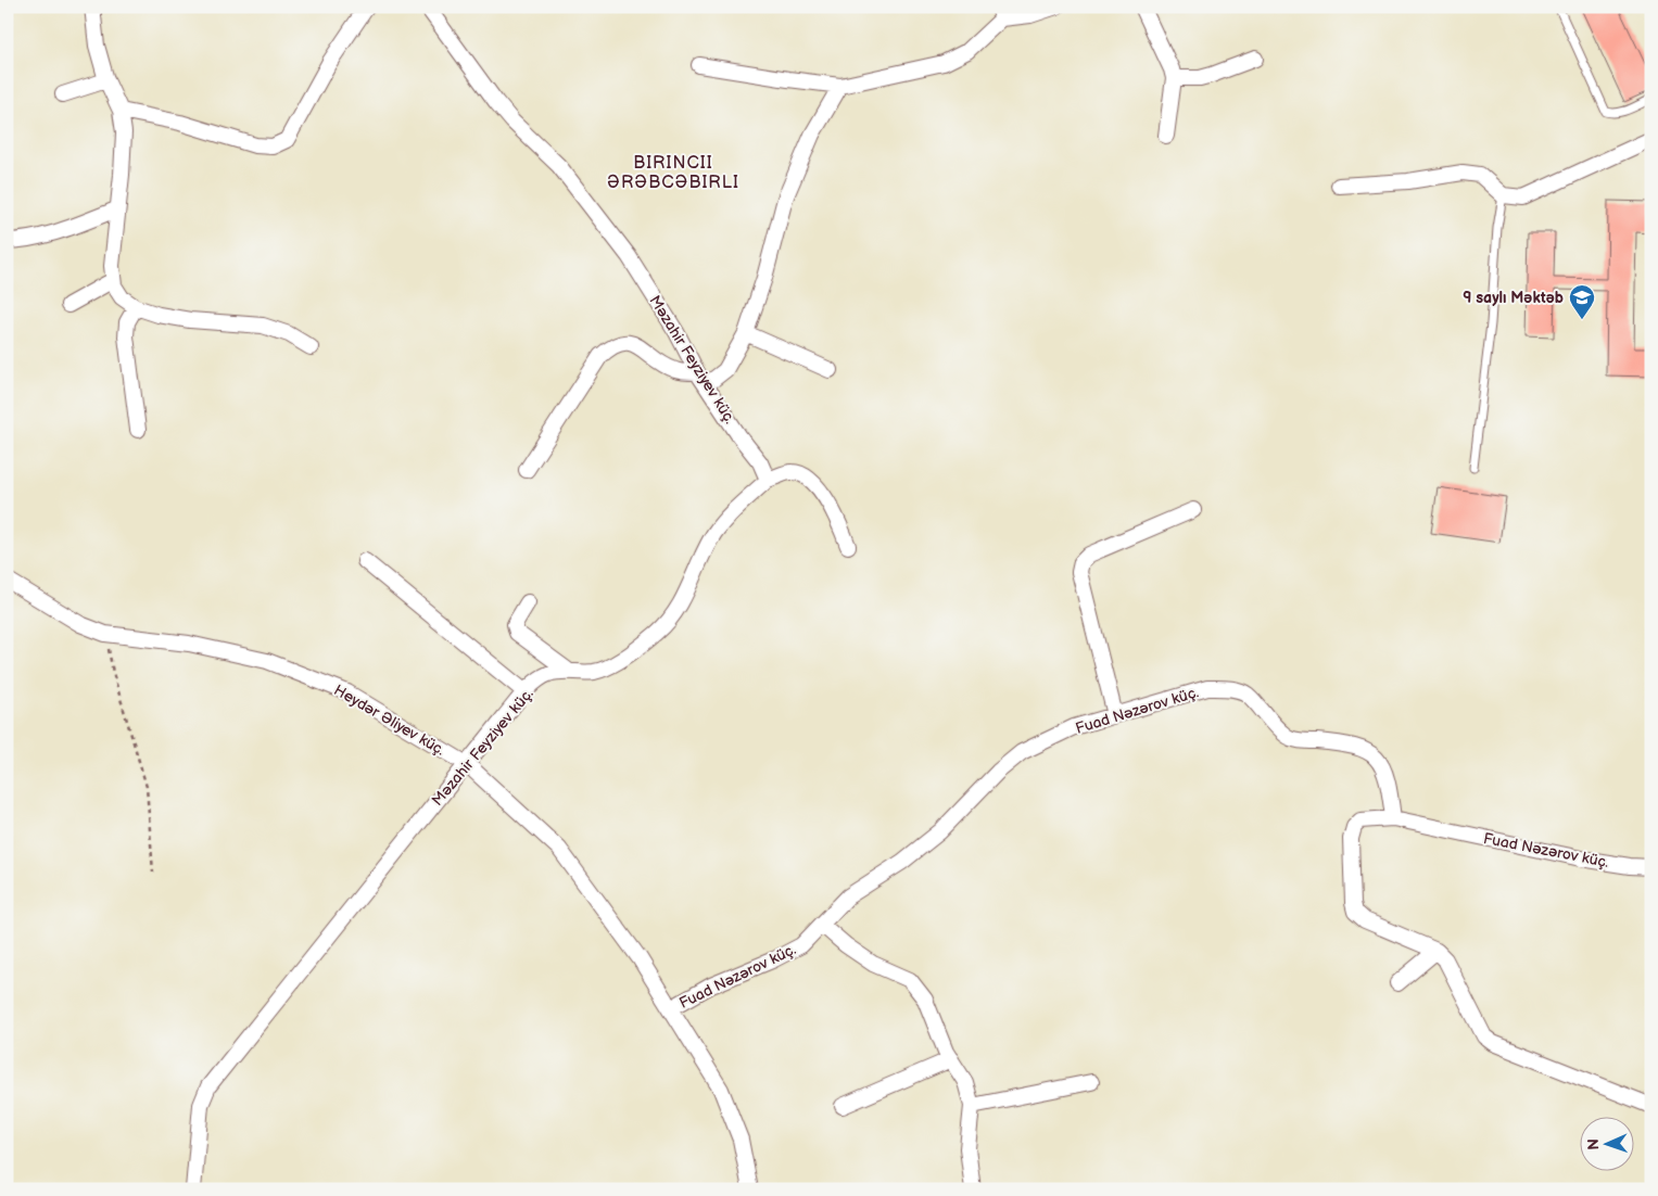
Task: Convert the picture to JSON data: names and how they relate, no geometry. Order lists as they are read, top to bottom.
{
  "streets": {
    "street": ["Məzahir Feyziyev küç.", "Fuad Nəzərov küç.", "Heydər Əliyev küç."]
  },
  "crossings": [
    ["Məzahir Feyziyev küç.", "Heydər Əliyev küç."],
    ["Fuad Nəzərov küç.", "Heydər Əliyev küç."]
  ],
  "districts": ["BIRINCII ƏRƏBCƏBIRLI"],
  "places": {
    "school or university": ["9 saylı Məktəb"]
  },
  "north": "left"
}
